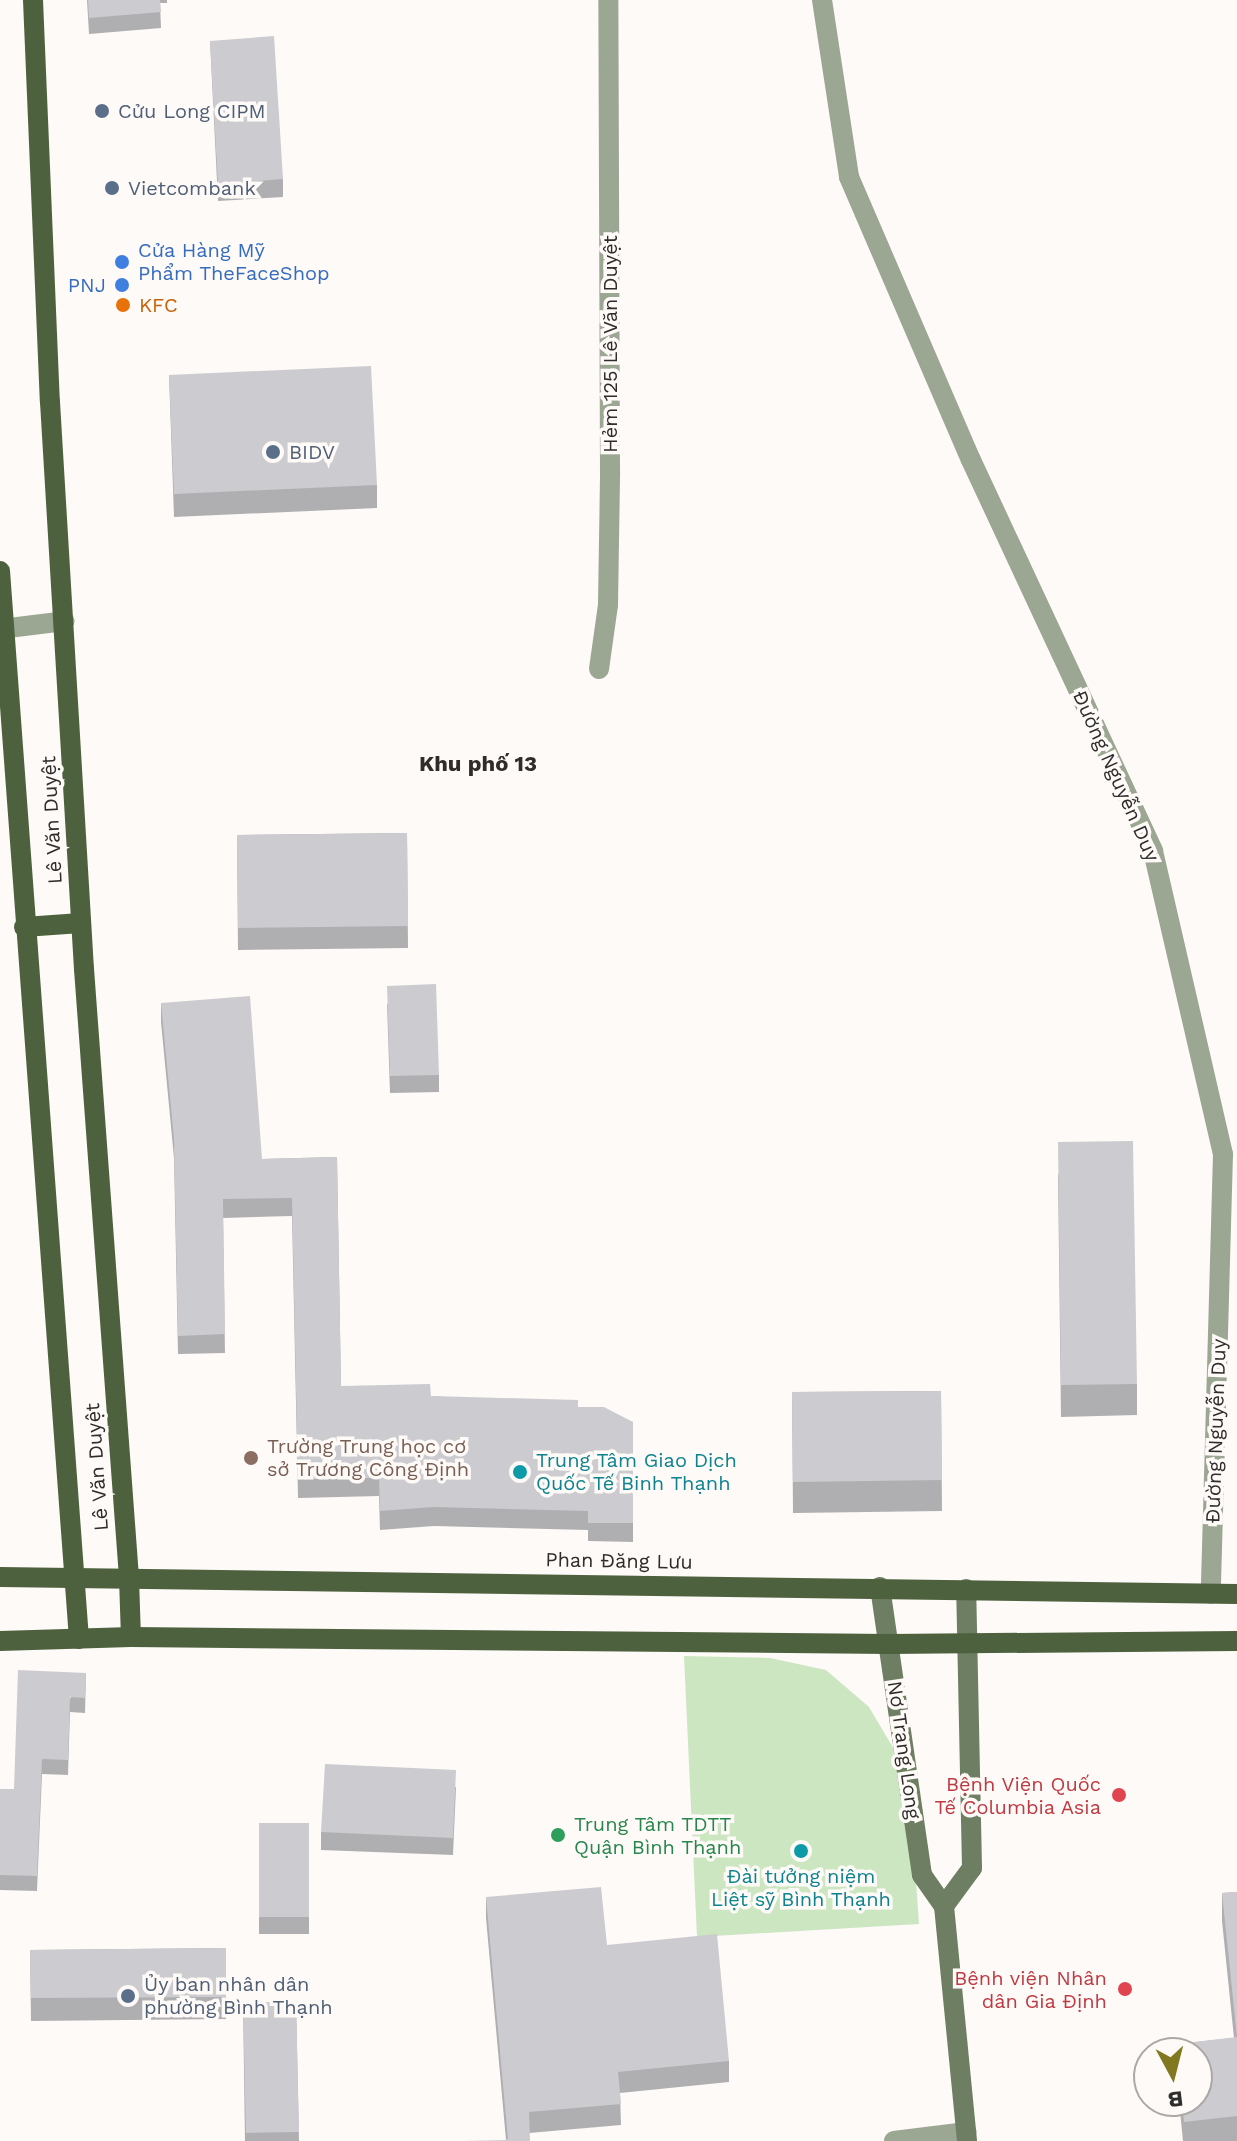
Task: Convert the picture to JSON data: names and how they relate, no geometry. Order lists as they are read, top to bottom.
{
  "streets": {
    "main road": ["Lê Văn Duyệt", "Phan Đăng Lưu", "Nơ Trang Long"],
    "street": ["Hẻm 125 Lê Văn Duyệt", "Đường Nguyễn Duy"]
  },
  "crossings": [
    ["Đường Nguyễn Duy", "Phan Đăng Lưu"],
    ["Lê Văn Duyệt", "Phan Đăng Lưu"],
    ["Phan Đăng Lưu", "Nơ Trang Long"]
  ],
  "districts": ["Khu phố 13"],
  "places": [
    "Cửu Long CIPM",
    "Vietcombank",
    "Cửa Hàng Mỹ Phẩm TheFaceShop",
    "PNJ",
    "KFC",
    "BIDV",
    "Trường Trung học cơ sở Trương Công Định",
    "Trung Tâm Giao Dịch Quốc Tế Binh Thạnh",
    "Bệnh Viện Quốc Tế Columbia Asia",
    "Trung Tâm TDTT Quận Bình Thạnh",
    "Đài tưởng niệm Liệt sỹ Bình Thạnh",
    "Bệnh viện Nhân dân Gia Định",
    "Ủy ban nhân dân phường Bình Thạnh"
  ],
  "north": "bottom"
}
